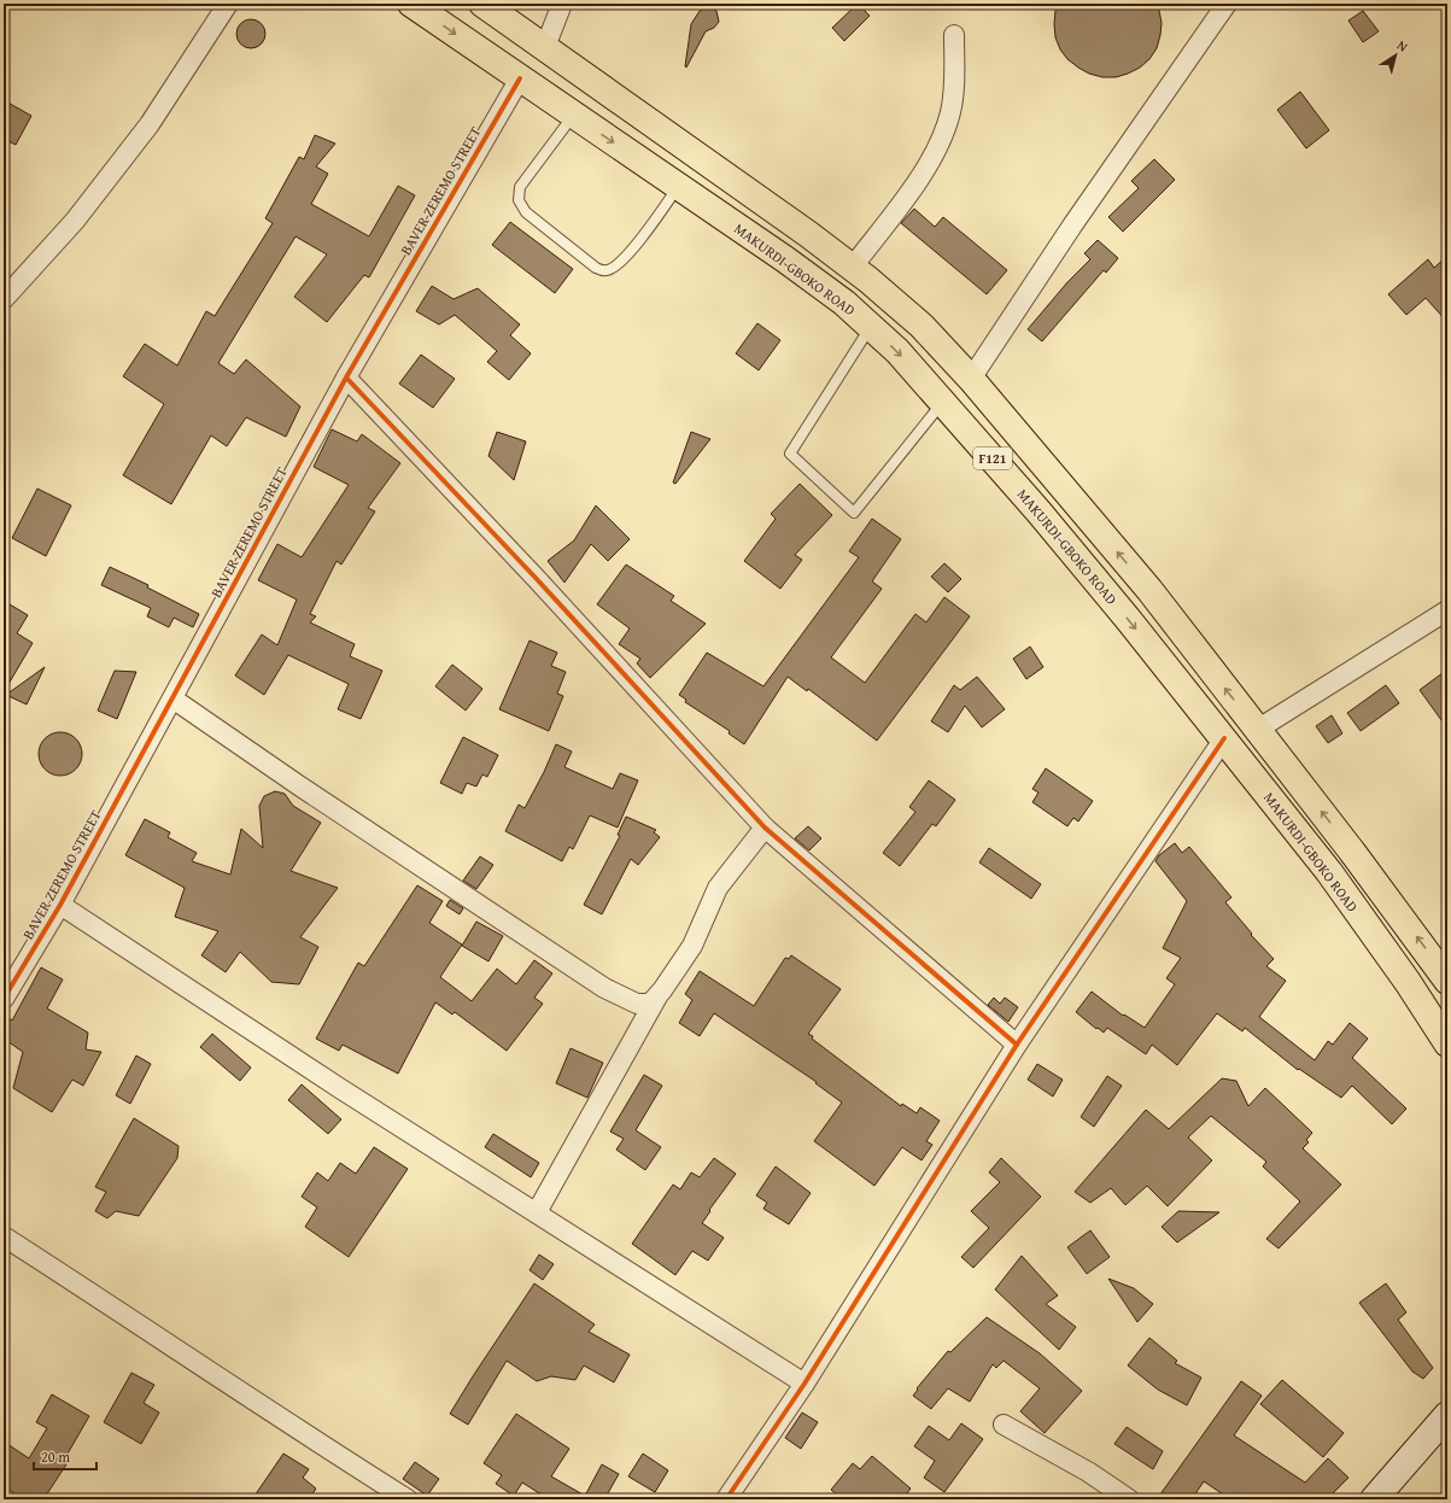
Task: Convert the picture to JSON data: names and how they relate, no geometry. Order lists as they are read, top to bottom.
{
  "streets": {
    "main road": ["MAKURDI-GBOKO ROAD", "F121"],
    "street": ["BAVER ZEREMO STREET"]
  },
  "crossings": [
    ["BAVER ZEREMO STREET", "MAKURDI-GBOKO ROAD"]
  ],
  "scale_bar": "20 m",
  "north": "top right"
}
